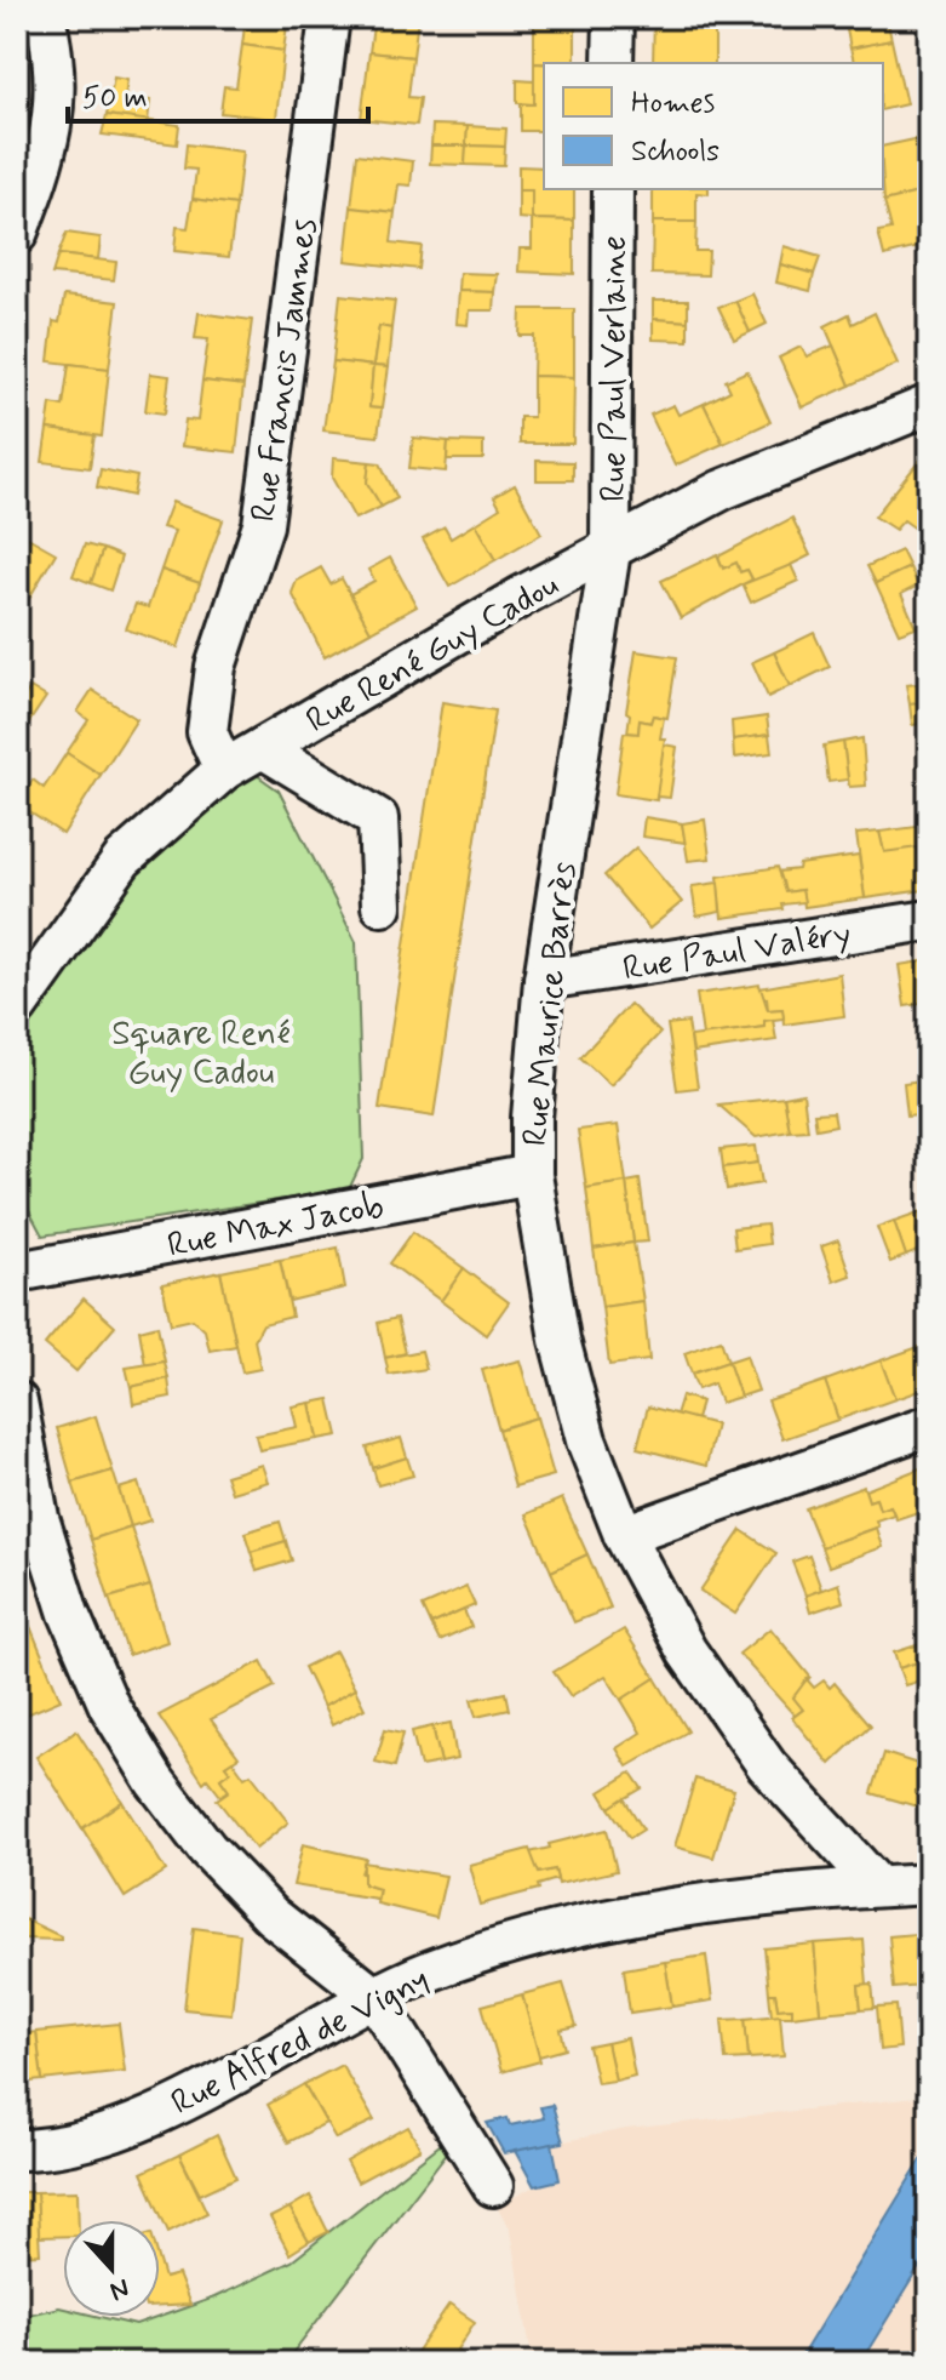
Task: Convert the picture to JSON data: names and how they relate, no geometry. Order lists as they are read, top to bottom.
{
  "streets": {
    "street": [
      "Rue Paul Verlaine",
      "Rue Francis Jammes",
      "Rue René Guy Cadou",
      "Rue Paul Valéry",
      "Rue Maurice Barrès",
      "Rue Max Jacob",
      "Rue Alfred de Vigny"
    ]
  },
  "crossings": [
    ["Rue Paul Verlaine", "Rue René Guy Cadou"],
    ["Rue Paul Verlaine", "Rue Maurice Barrès"],
    ["Rue Francis Jammes", "Rue René Guy Cadou"],
    ["Rue René Guy Cadou", "Rue Maurice Barrès"],
    ["Rue Paul Valéry", "Rue Maurice Barrès"],
    ["Rue Maurice Barrès", "Rue Max Jacob"],
    ["Rue Maurice Barrès", "Rue Alfred de Vigny"]
  ],
  "parks": ["Square René Guy Cadou"],
  "legend": ["Homes", "Schools"],
  "scale_bar": "50 m",
  "north": "bottom"
}
